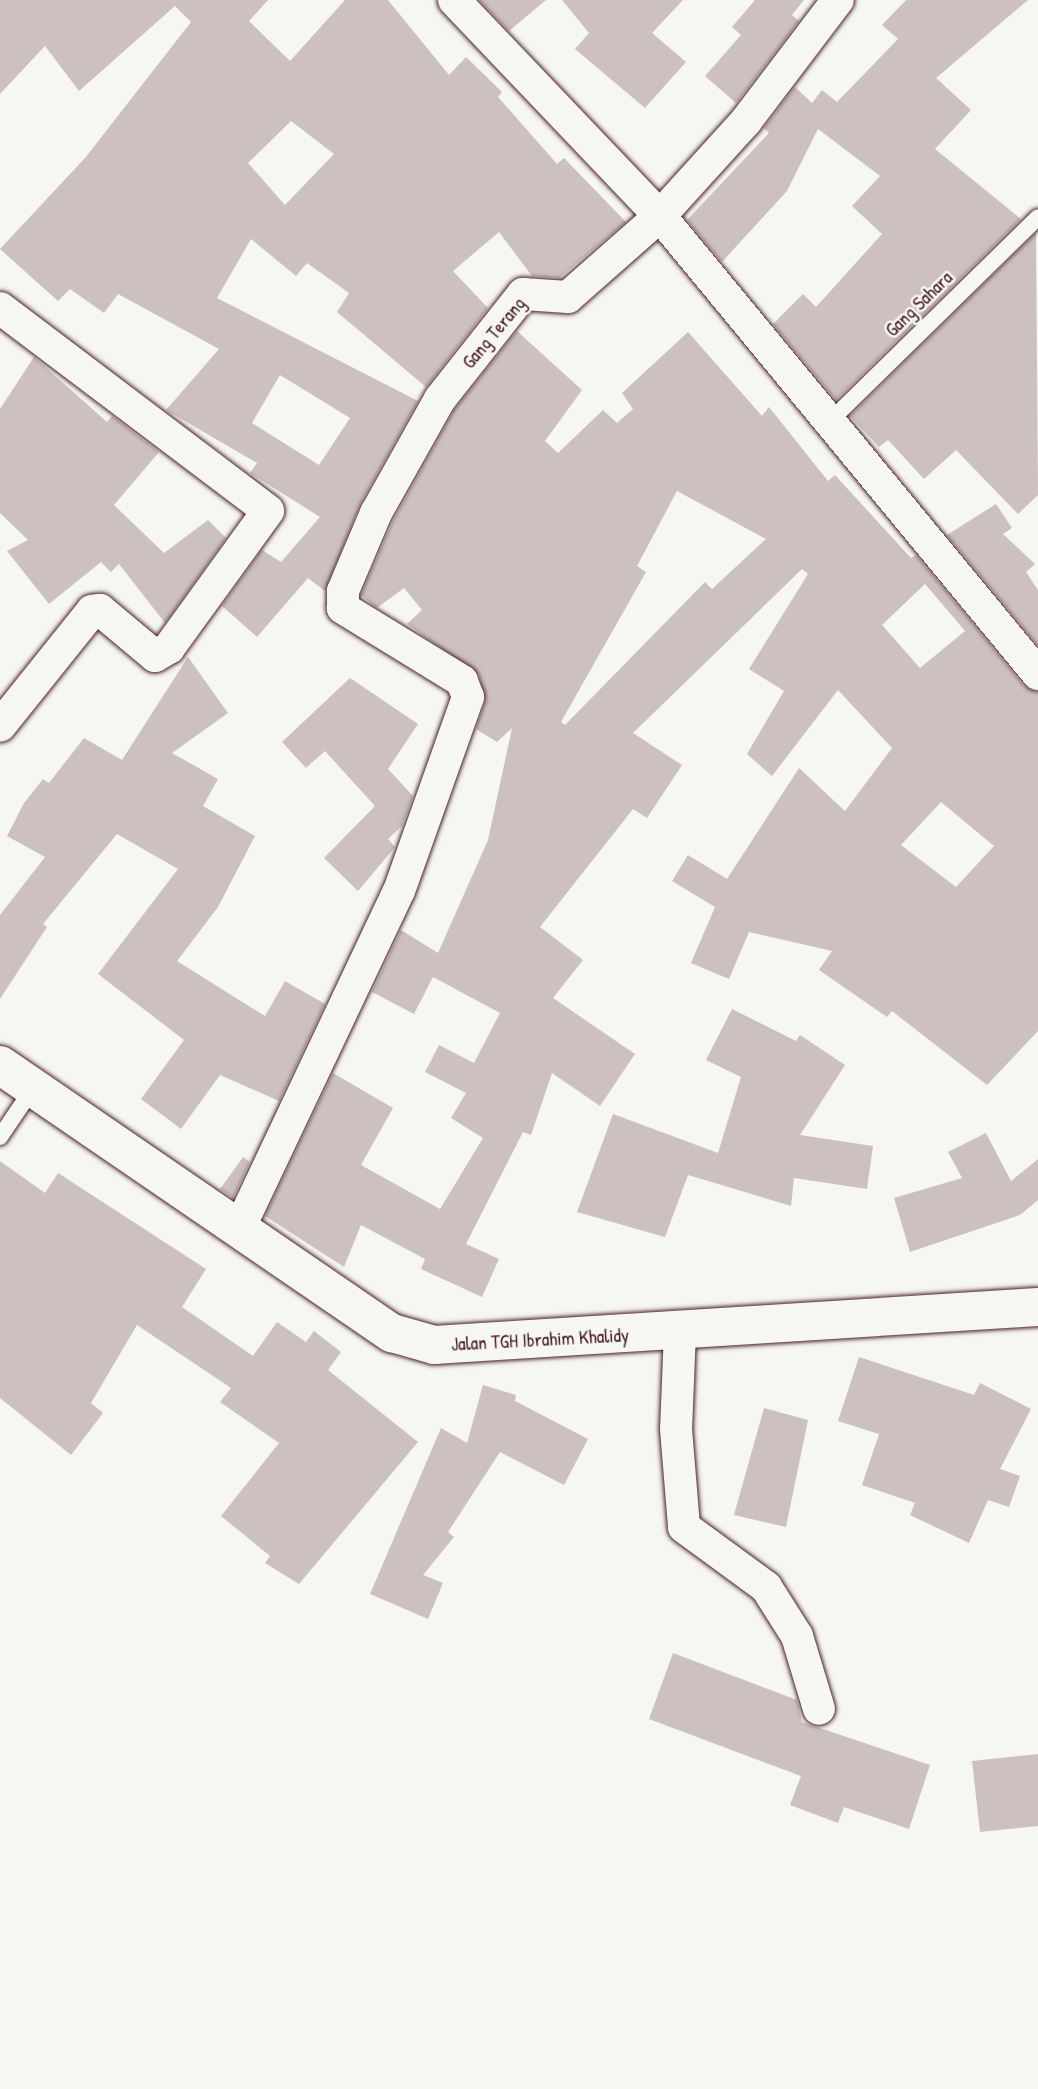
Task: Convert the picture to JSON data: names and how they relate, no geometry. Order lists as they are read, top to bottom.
{
  "streets": {
    "main road": ["Jalan TGH Ibrahim Khalidy"],
    "street": ["Gang Terang"],
    "lane": ["Gang Sahara"]
  },
  "crossings": [
    ["Gang Terang", "Jalan TGH Ibrahim Khalidy"]
  ]
}
